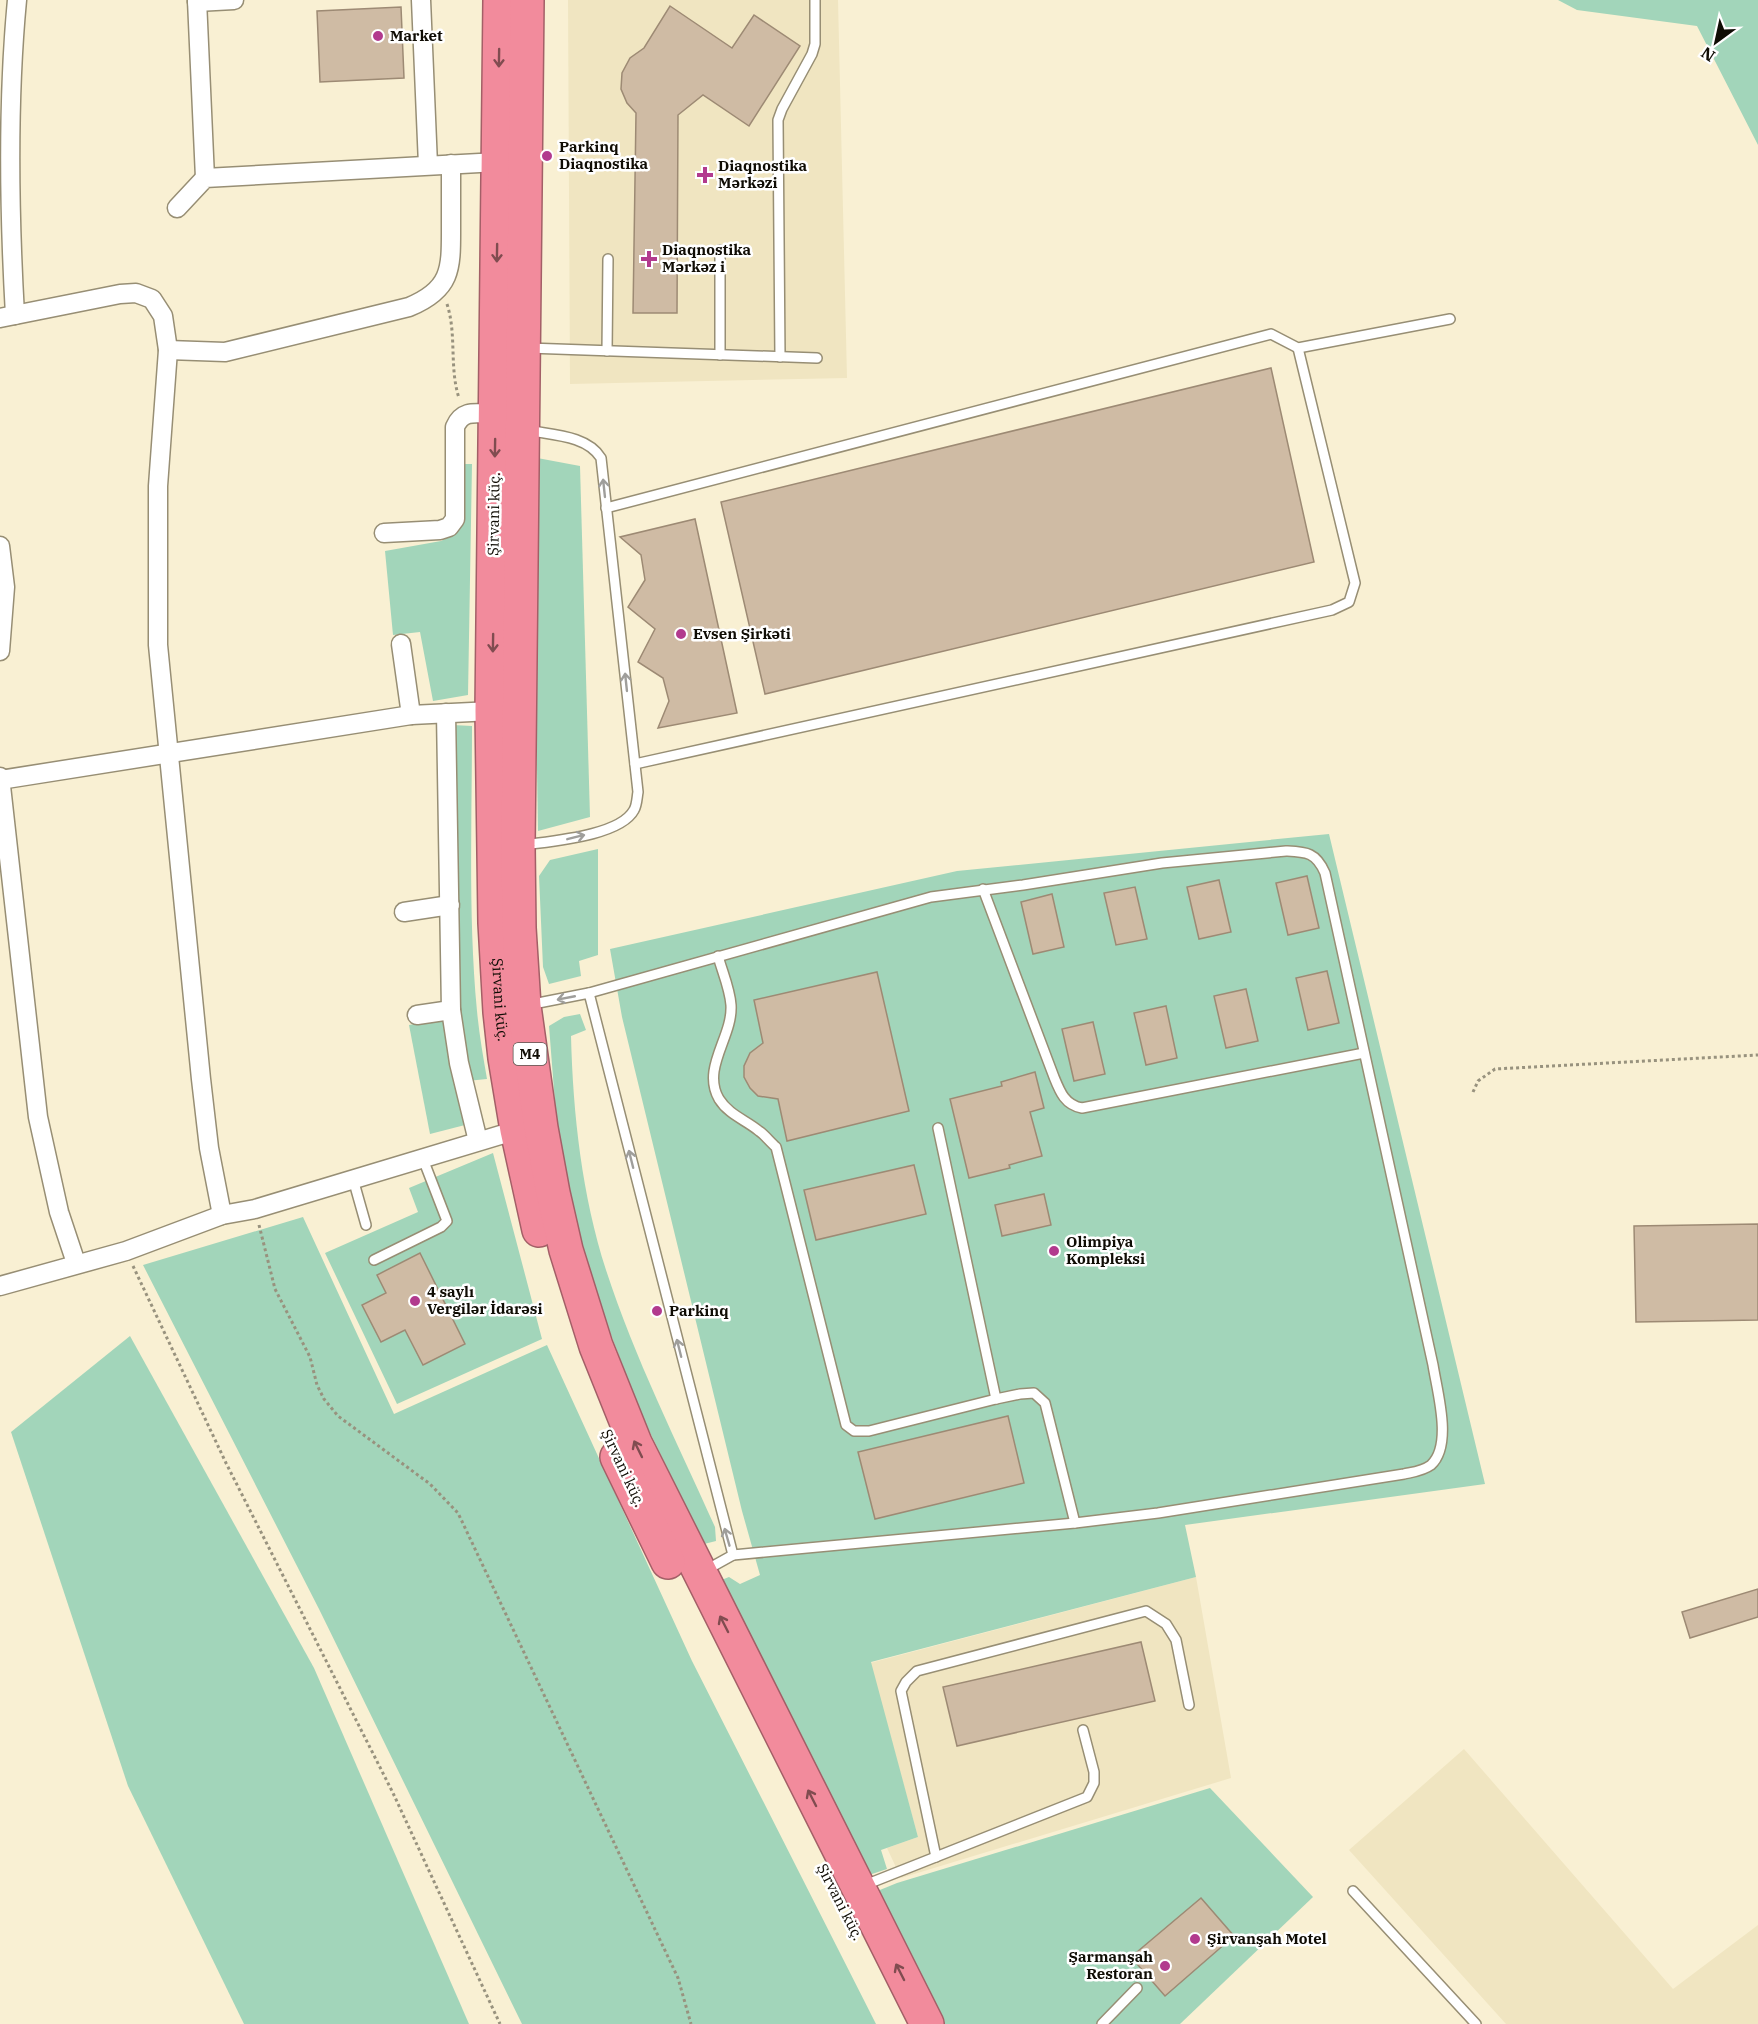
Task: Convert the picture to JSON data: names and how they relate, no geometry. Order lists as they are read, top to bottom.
{
  "streets": {
    "highway": ["Şirvani küç.", "M4"]
  },
  "crossings": [
    ["Şirvani küç.", "M4"]
  ],
  "places": {
    "other": [
      "Market",
      "Parkinq Diaqnostika",
      "Evsen Şirkəti",
      "Olimpiya Kompleksi",
      "4 saylı Vergilər İdarəsi",
      "Parkinq",
      "Şirvanşah Motel",
      "Şarmanşah Restoran"
    ],
    "health": ["Diaqnostika Mərkəzi", "Diaqnostika Mərkəz i"]
  },
  "north": "bottom left"
}
